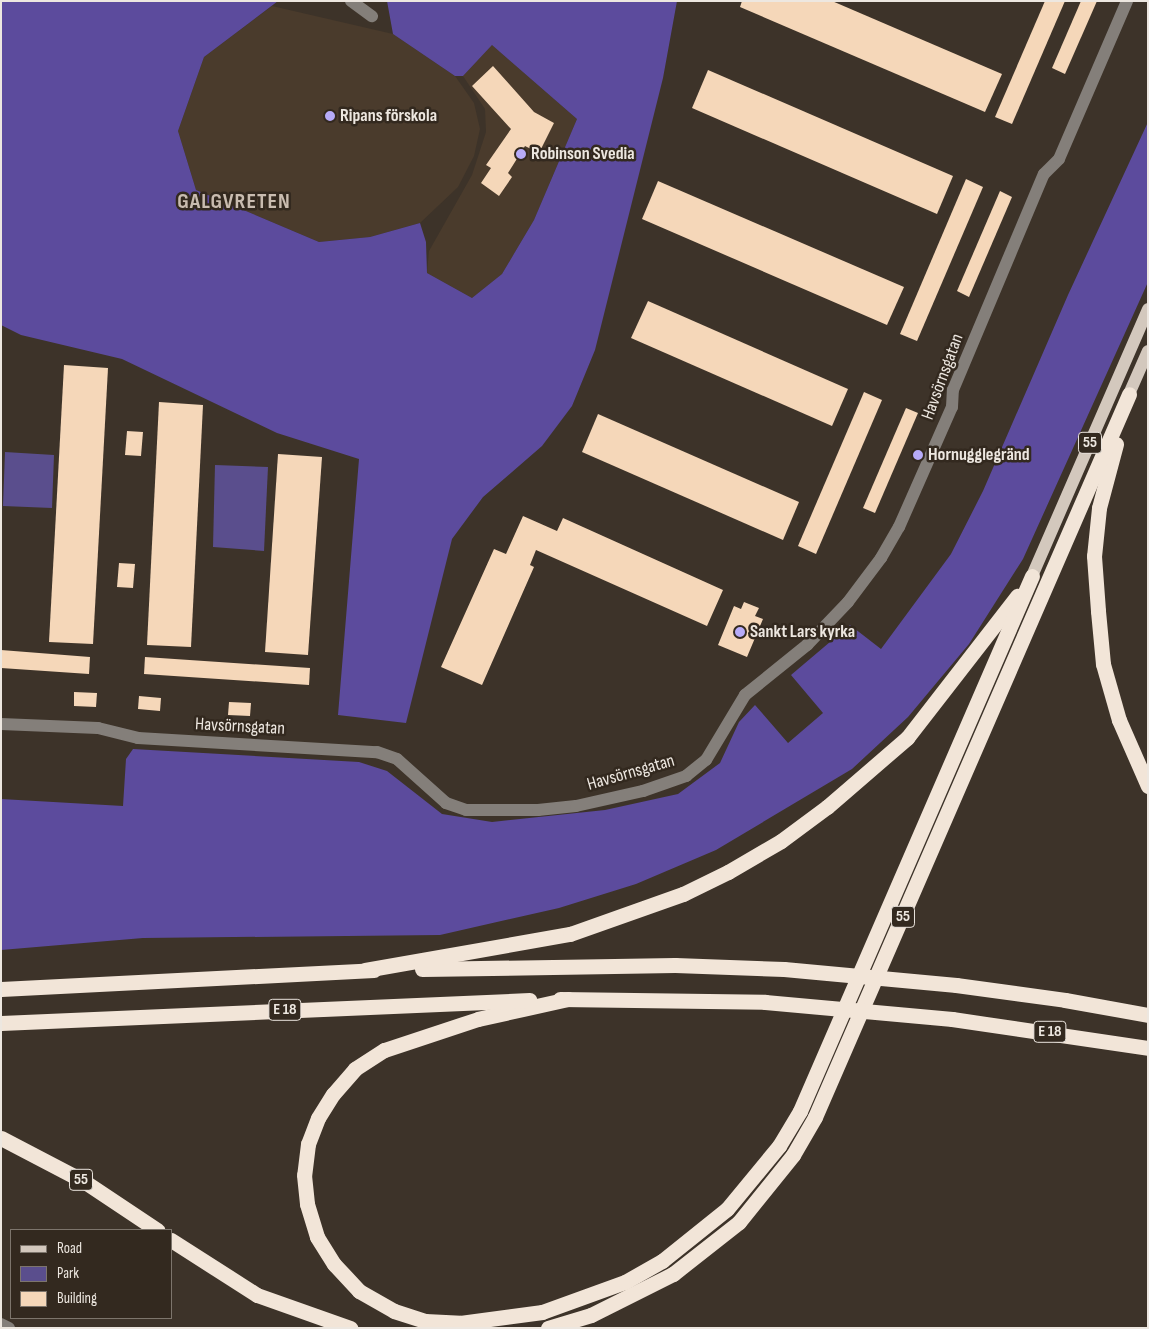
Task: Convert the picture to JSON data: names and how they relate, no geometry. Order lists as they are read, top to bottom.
{
  "streets": {
    "highway": ["55", "E 18"],
    "street": ["Havsörnsgatan"]
  },
  "crossings": [
    ["55", "E 18"]
  ],
  "districts": ["GALGVRETEN"],
  "places": [
    "Ripans förskola",
    "Robinson Svedia",
    "Hornugglegränd",
    "Sankt Lars kyrka"
  ],
  "legend": ["Road", "Park", "Building"]
}
